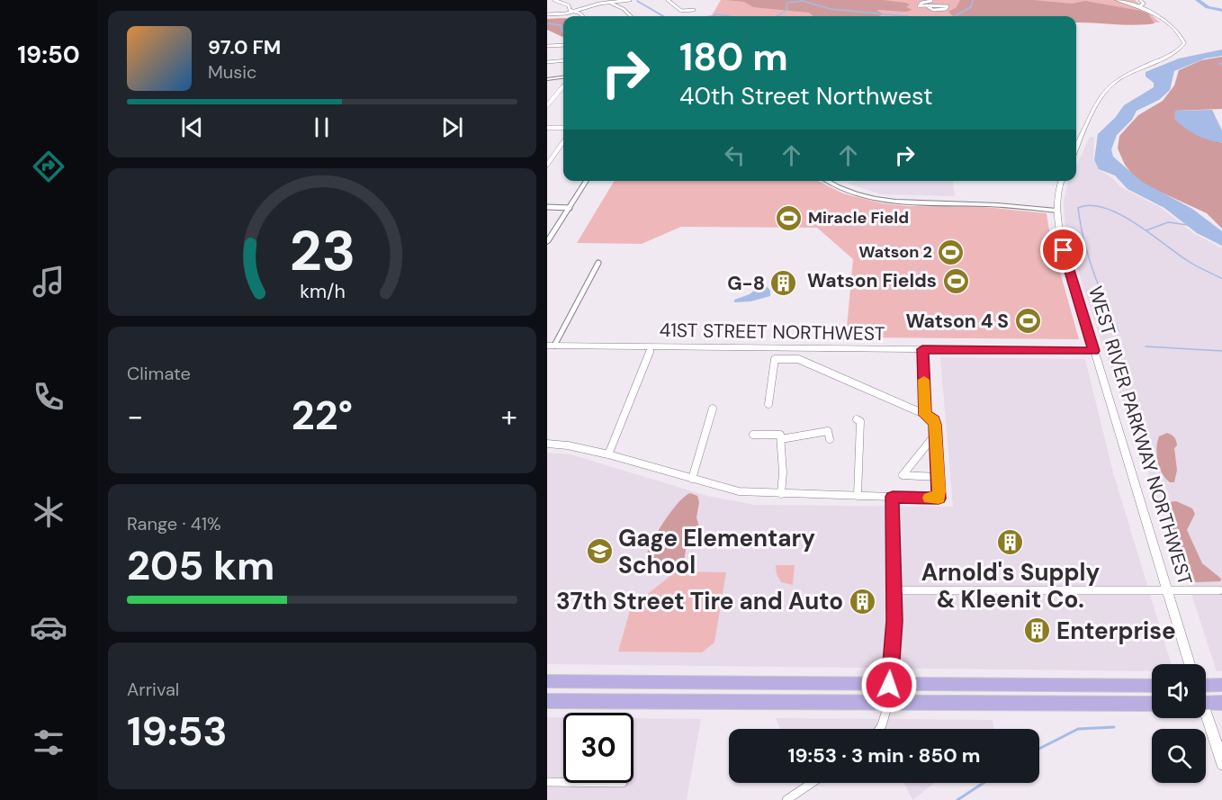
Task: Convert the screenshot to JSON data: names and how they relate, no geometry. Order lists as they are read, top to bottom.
{
  "streets": {
    "main road": ["41ST STREET NORTHWEST", "WEST RIVER PARKWAY NORTHWEST"]
  },
  "crossings": [
    ["41ST STREET NORTHWEST", "WEST RIVER PARKWAY NORTHWEST"]
  ],
  "places": {
    "sports": [
      "Miracle Field",
      "Watson 2",
      "Watson Fields",
      "Watson 4 S"
    ],
    "building": [
      "G-8",
      "Arnold's Supply & Kleenit Co.",
      "37th Street Tire and Auto",
      "Enterprise"
    ],
    "school or university": ["Gage Elementary School"]
  },
  "page": {
    "tabs": "19:50",
    "turn": ["180 m", "40th Street Northwest"],
    "song": ["97.0 FM", "Music"],
    "tile": [
      "Climate",
      ["Range · 41%", "205 km"],
      ["Arrival", "19:53"]
    ],
    "heat": ["−", "22°", "+"],
    "limit": "30",
    "trip": "19:53 · 3 min · 850 m",
    "gauge": ["23", "km/h"]
  }
}
